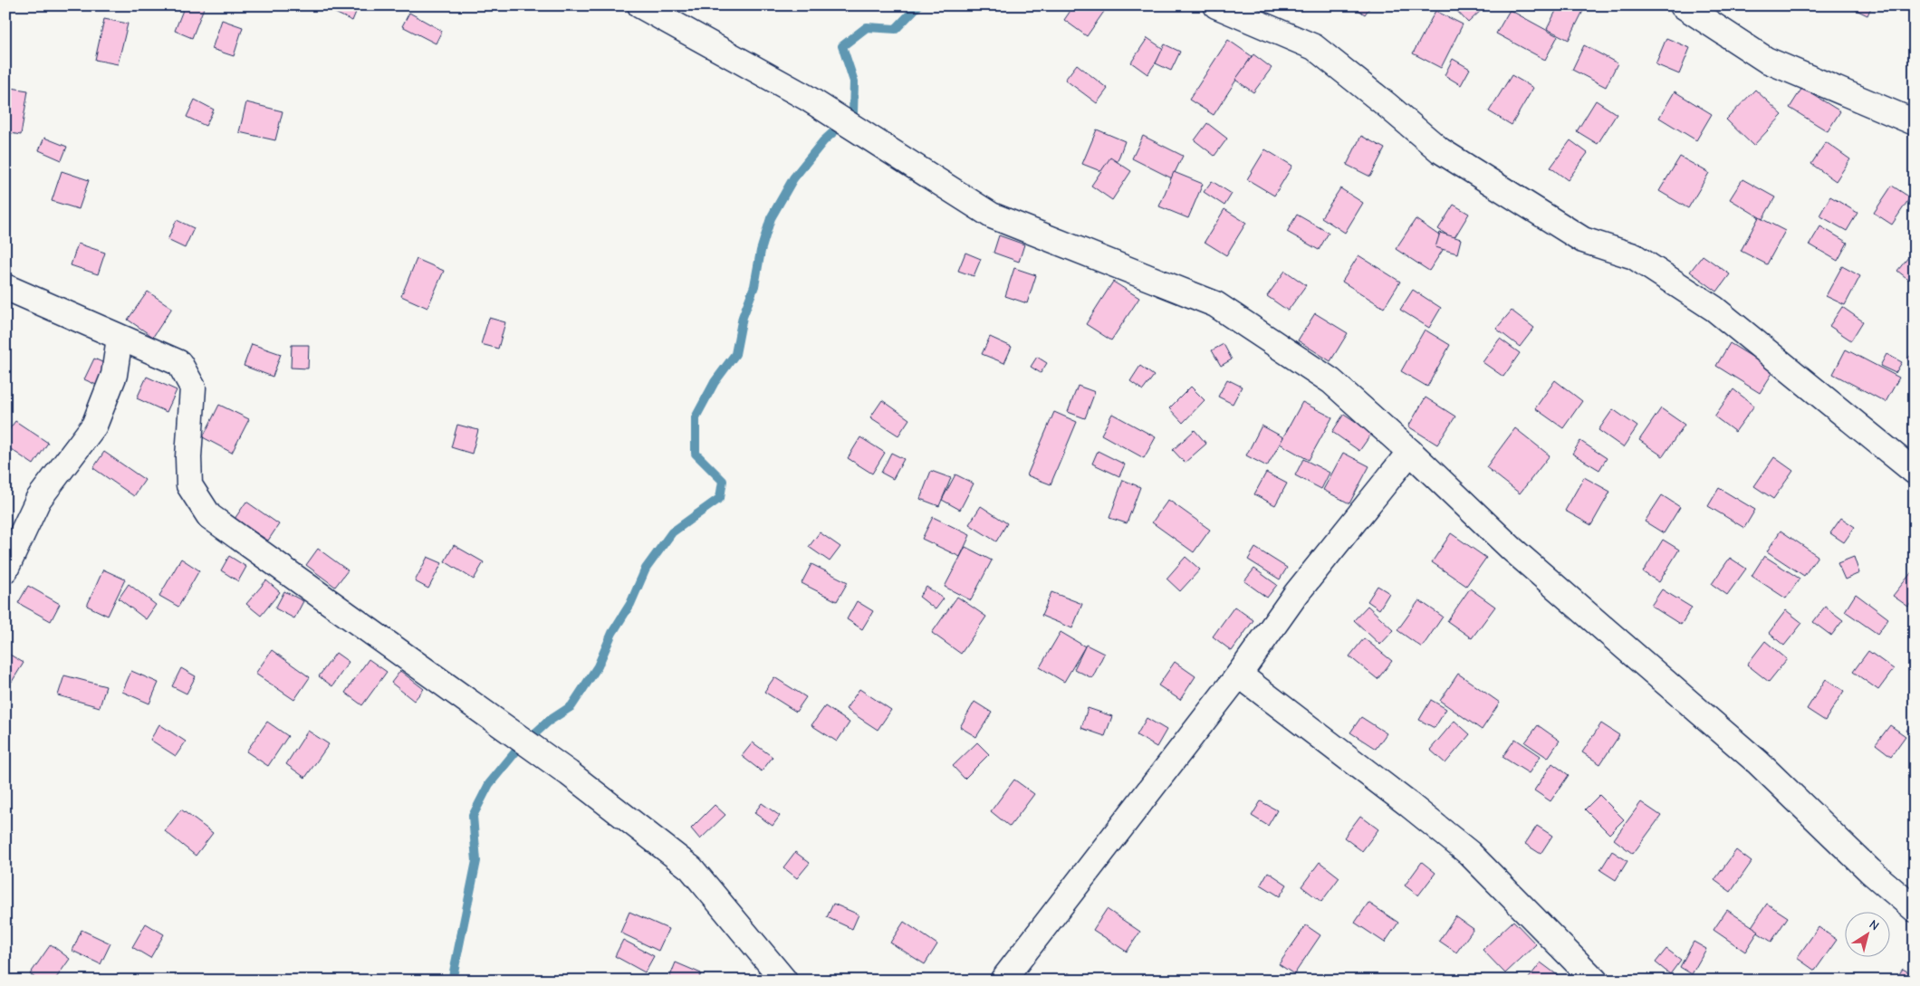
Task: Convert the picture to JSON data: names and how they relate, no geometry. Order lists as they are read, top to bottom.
{
  "north": "top right"
}
